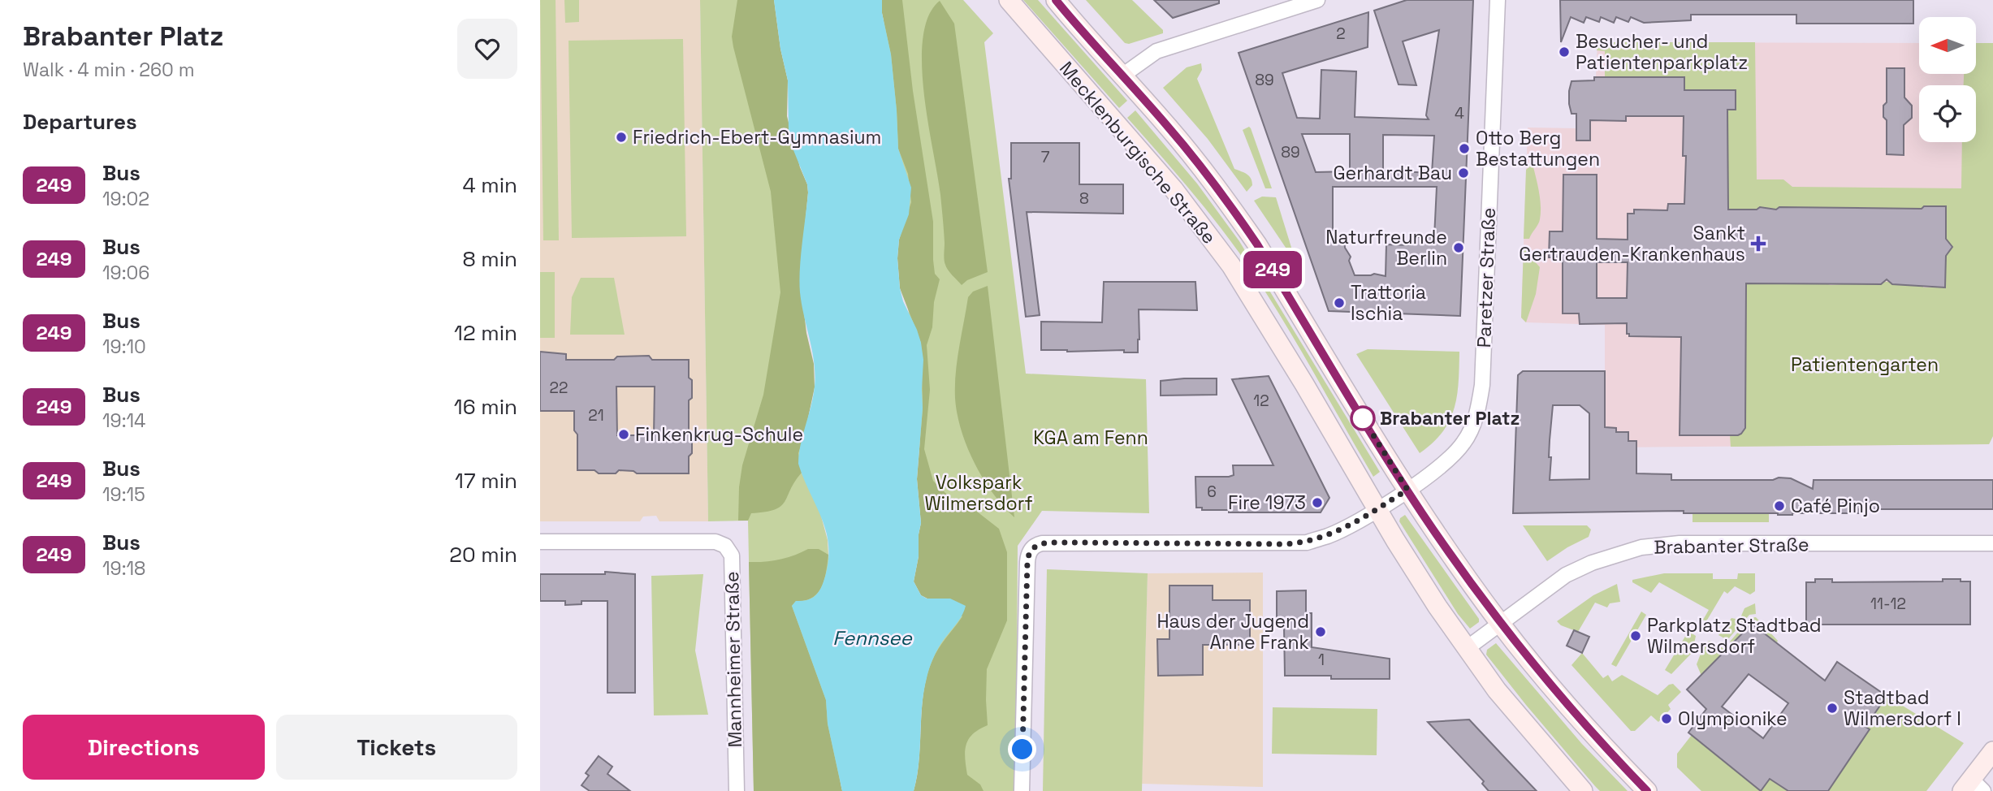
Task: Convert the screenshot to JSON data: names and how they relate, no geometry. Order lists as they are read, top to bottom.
{
  "streets": {
    "main road": ["Mecklenburgische Straße"],
    "street": ["Paretzer Straße", "Brabanter Straße", "Mannheimer Straße"]
  },
  "crossings": [
    ["Mecklenburgische Straße", "Paretzer Straße"],
    ["Mecklenburgische Straße", "Brabanter Straße"]
  ],
  "water": ["Fennsee"],
  "parks": ["Patientengarten", "KGA am Fenn", "Volkspark Wilmersdorf"],
  "places": {
    "other": [
      "Besucher- und Patientenparkplatz",
      "Friedrich-Ebert-Gymnasium",
      "Otto Berg Bestattungen",
      "Gerhardt Bau",
      "Naturfreunde Berlin",
      "Trattoria Ischia",
      "Brabanter Platz",
      "Finkenkrug-Schule",
      "Fire 1973",
      "Café Pinjo",
      "Haus der Jugend Anne Frank",
      "Parkplatz Stadtbad Wilmersdorf",
      "Stadtbad Wilmersdorf I",
      "Olympionike"
    ],
    "health": ["Sankt Gertrauden-Krankenhaus"]
  },
  "lines": ["bus line 249"],
  "house_numbers": [
    "2",
    "89",
    "4",
    "89",
    "7",
    "8",
    "22",
    "12",
    "21",
    "6",
    "11-12",
    "1"
  ],
  "north": "left",
  "page": {
    "heading": [
      ["Brabanter Platz", "Walk · 4 min · 260 m"],
      "Departures"
    ],
    "on_map": "249",
    "list": [
      {
        "mark": "249",
        "name": "Bus",
        "note": "19:02",
        "value": "4 min"
      },
      {
        "mark": "249",
        "name": "Bus",
        "note": "19:06",
        "value": "8 min"
      },
      {
        "mark": "249",
        "name": "Bus",
        "note": "19:10",
        "value": "12 min"
      },
      {
        "mark": "249",
        "name": "Bus",
        "note": "19:14",
        "value": "16 min"
      },
      {
        "mark": "249",
        "name": "Bus",
        "note": "19:15",
        "value": "17 min"
      },
      {
        "mark": "249",
        "name": "Bus",
        "note": "19:18",
        "value": "20 min"
      }
    ],
    "buttons": ["Directions", "Tickets"]
  }
}
